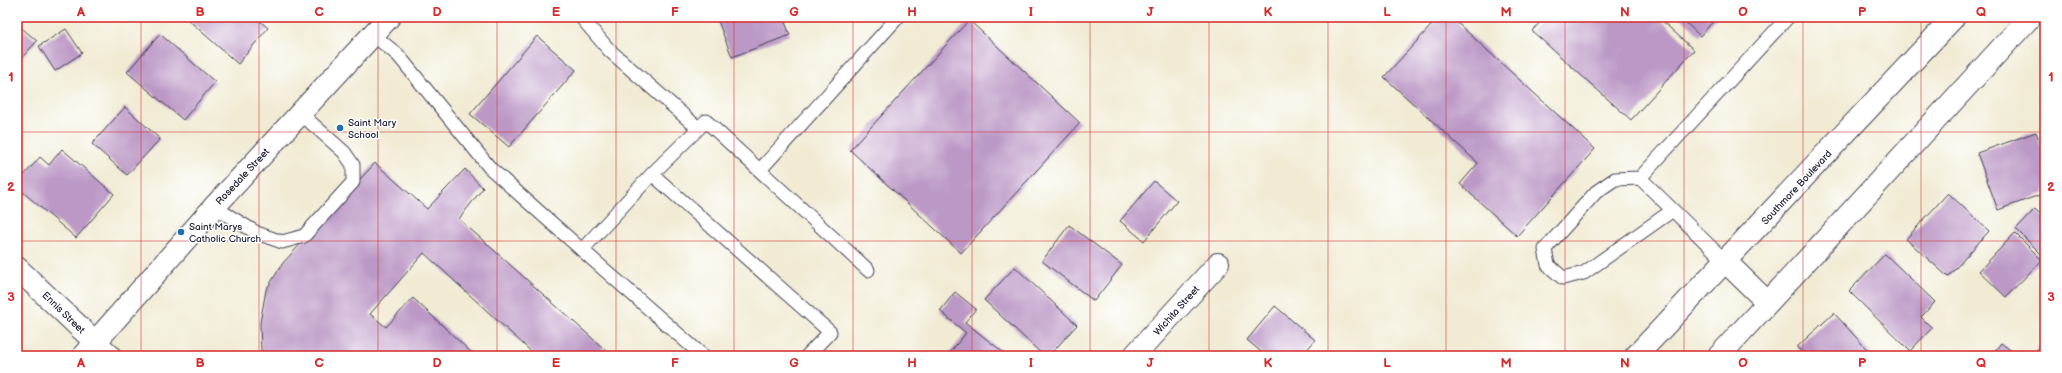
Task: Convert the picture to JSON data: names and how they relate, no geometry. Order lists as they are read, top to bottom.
{
  "streets": {
    "street": [
      "Rosedale Street",
      "Southmore Boulevard",
      "Wichita Street",
      "Ennis Street"
    ]
  },
  "crossings": [
    ["Rosedale Street", "Ennis Street"]
  ],
  "places": ["Saint Mary School", "Saint Marys Catholic Church"],
  "grid": {
    "columns": [
      "A",
      "B",
      "C",
      "D",
      "E",
      "F",
      "G",
      "H",
      "I",
      "J",
      "K",
      "L",
      "M",
      "N",
      "O",
      "P",
      "Q"
    ],
    "rows": ["1", "2", "3"]
  }
}
